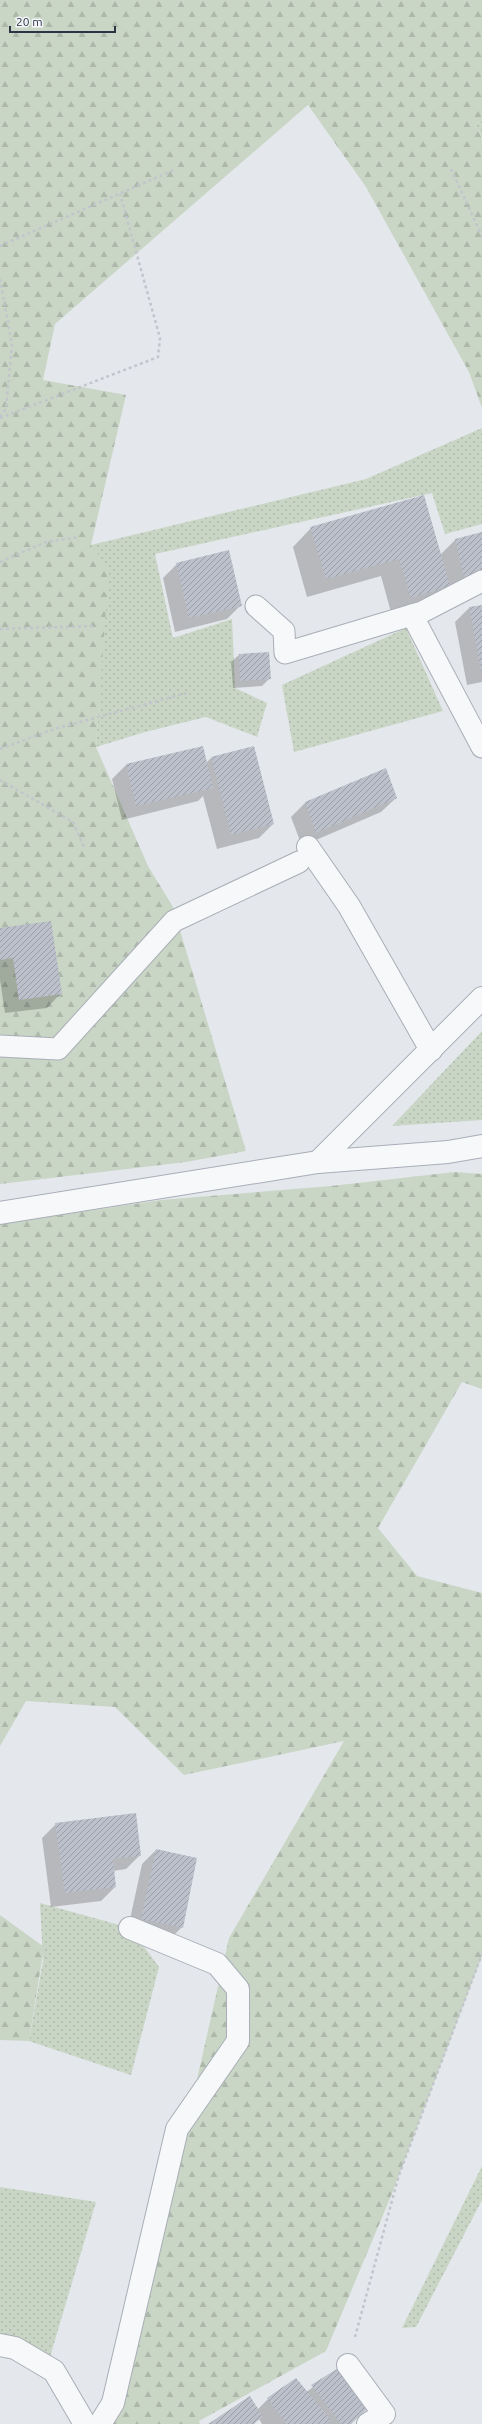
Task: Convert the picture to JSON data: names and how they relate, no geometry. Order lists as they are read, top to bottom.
{
  "scale_bar": "20 m"
}
